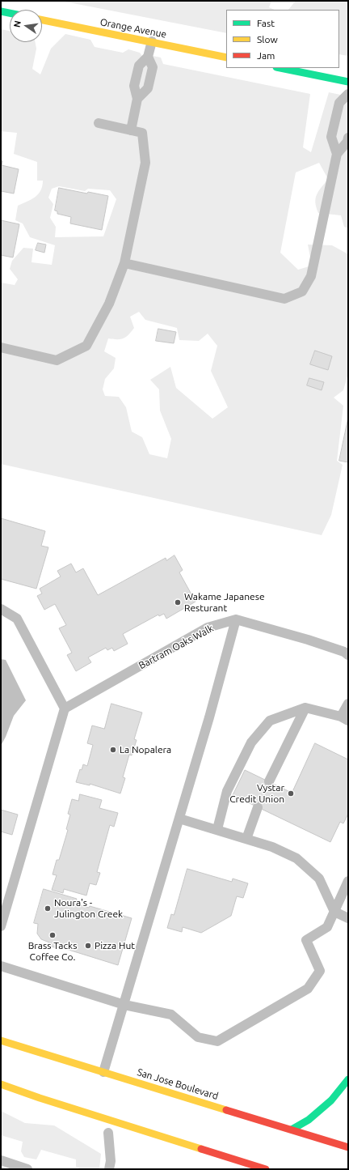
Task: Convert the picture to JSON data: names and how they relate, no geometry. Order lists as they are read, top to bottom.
{
  "streets": {
    "main road": ["Orange Avenue", "San Jose Boulevard"],
    "lane": ["Bartram Oaks Walk"]
  },
  "places": [
    "Wakame Japanese Resturant",
    "La Nopalera",
    "Vystar Credit Union",
    "Noura's - Julington Creek",
    "Brass Tacks Coffee Co.",
    "Pizza Hut"
  ],
  "legend": ["Fast", "Slow", "Jam"],
  "north": "left"
}
